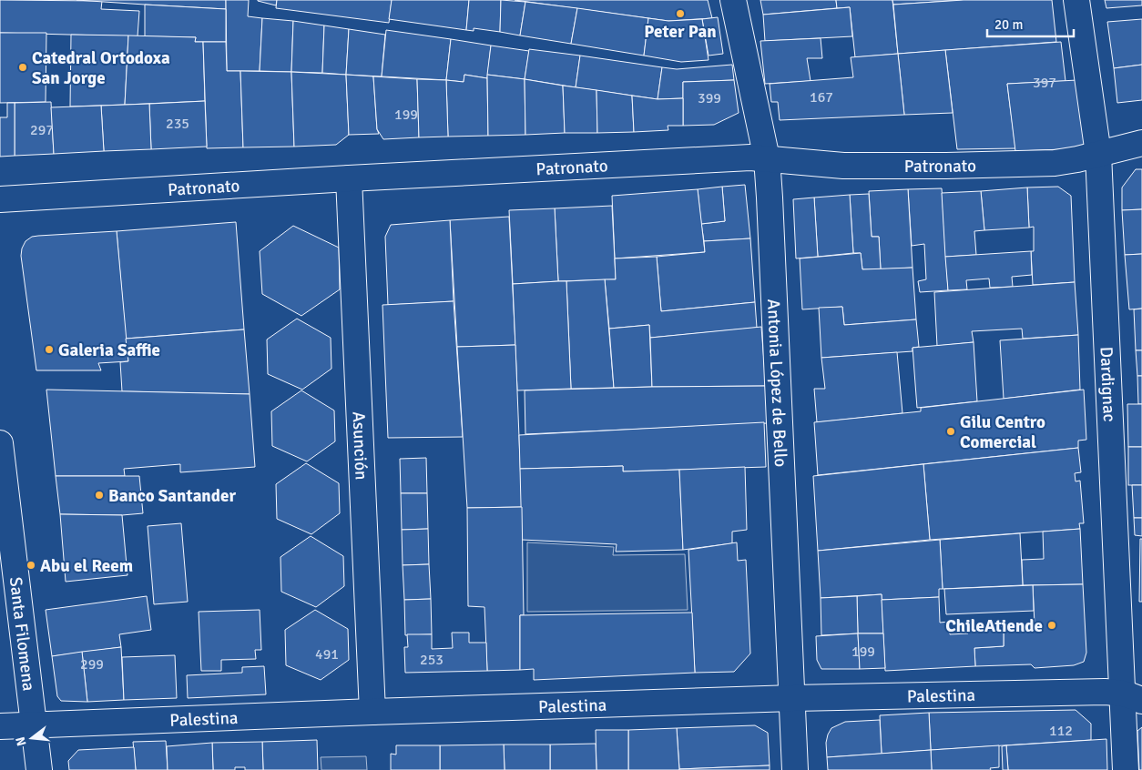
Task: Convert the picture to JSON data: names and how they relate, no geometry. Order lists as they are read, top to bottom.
{
  "streets": {
    "street": [
      "Patronato",
      "Antonia López de Bello",
      "Dardignac",
      "Asunción",
      "Santa Filomena",
      "Palestina"
    ]
  },
  "crossings": [
    ["Patronato", "Antonia López de Bello"],
    ["Patronato", "Dardignac"],
    ["Patronato", "Asunción"],
    ["Antonia López de Bello", "Palestina"],
    ["Dardignac", "Palestina"],
    ["Asunción", "Palestina"],
    ["Santa Filomena", "Palestina"]
  ],
  "places": [
    "Peter Pan",
    "Catedral Ortodoxa San Jorge",
    "Galeria Saffie",
    "Gilu Centro Comercial",
    "Banco Santander",
    "Abu el Reem",
    "ChileAtiende"
  ],
  "house_numbers": [
    "397",
    "167",
    "399",
    "199",
    "235",
    "297",
    "199",
    "491",
    "253",
    "299",
    "112"
  ],
  "scale_bar": "20 m",
  "north": "left"
}
